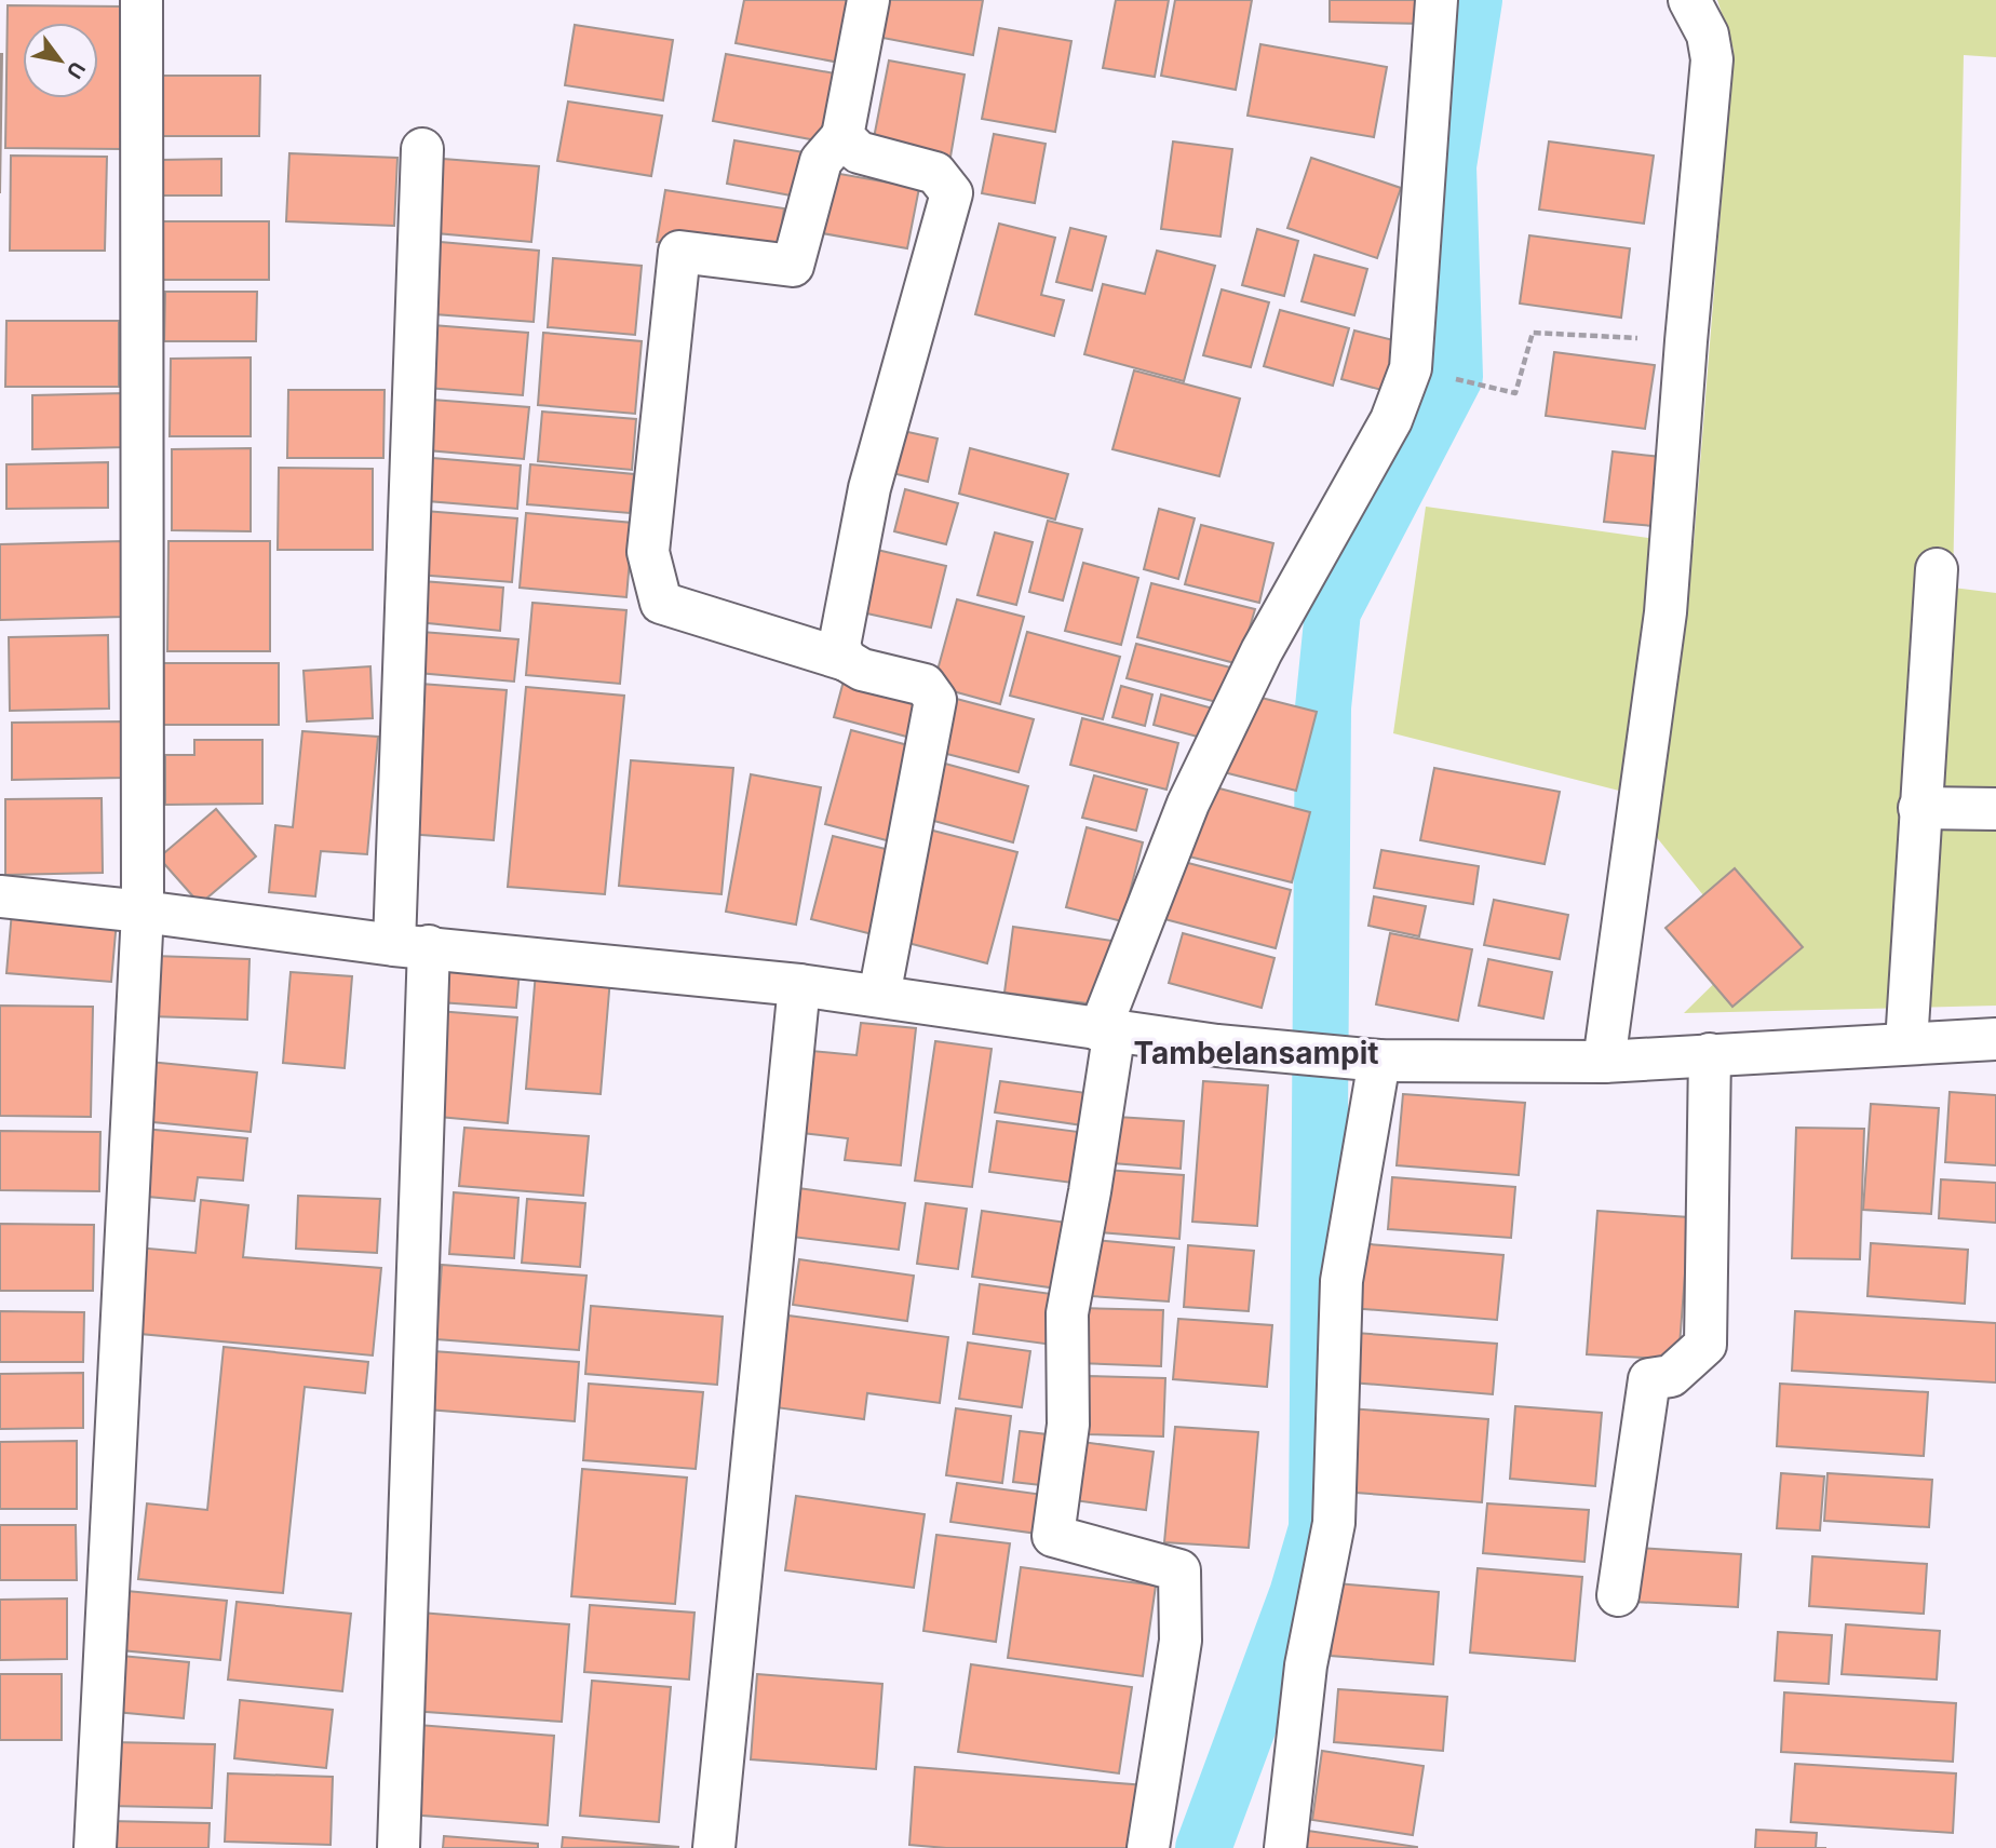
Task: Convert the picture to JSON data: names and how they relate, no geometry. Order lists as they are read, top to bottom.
{
  "districts": ["Tambelansampit"],
  "north": "bottom right"
}
